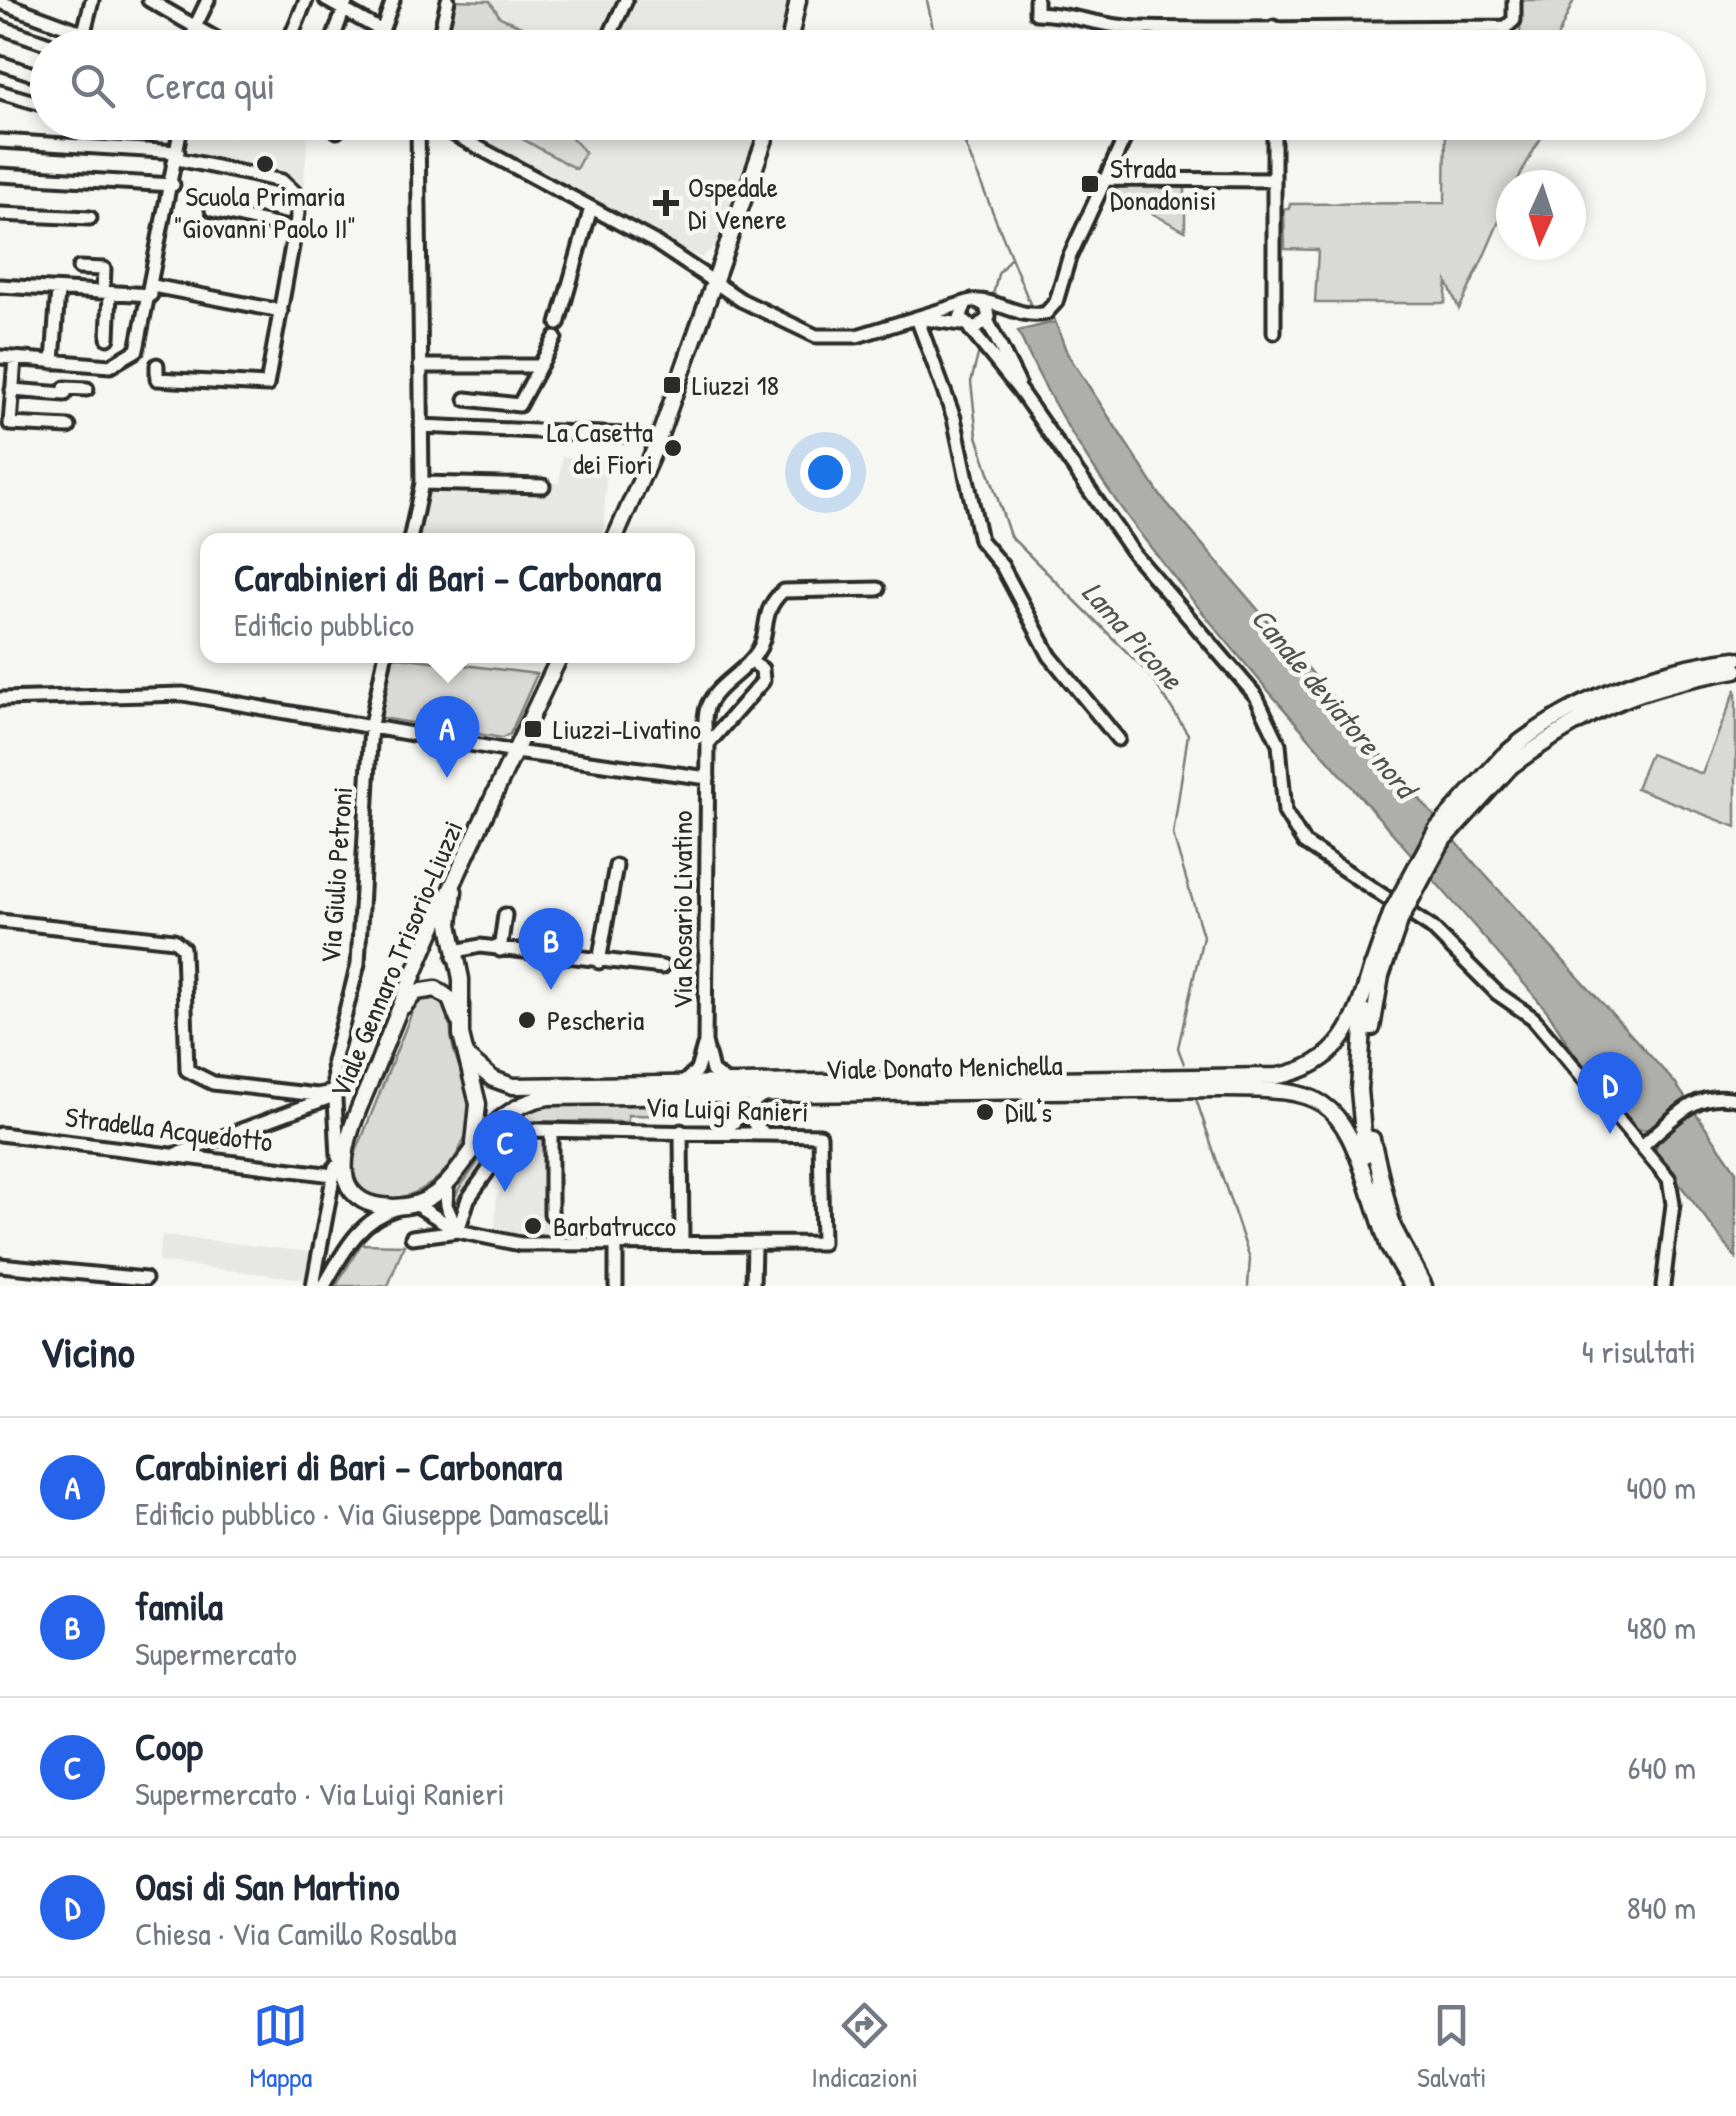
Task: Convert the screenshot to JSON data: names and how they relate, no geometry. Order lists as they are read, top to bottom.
{
  "streets": {
    "main road": ["Viale Gennaro Trisorio-Liuzzi", "Viale Donato Menichella"],
    "street": [
      "Via Giulio Petroni",
      "Via Rosario Livatino",
      "Via Luigi Ranieri",
      "Stradella Acquedotto"
    ]
  },
  "crossings": [
    ["Via Giulio Petroni", "Via Rosario Livatino"],
    ["Via Giulio Petroni", "Viale Gennaro Trisorio-Liuzzi"],
    ["Via Rosario Livatino", "Viale Gennaro Trisorio-Liuzzi"],
    ["Viale Gennaro Trisorio-Liuzzi", "Stradella Acquedotto"]
  ],
  "water": ["Lama Picone", "Canale deviatore nord"],
  "places": {
    "other": [
      "Scuola Primaria \"Giovanni Paolo II\"",
      "La Casetta dei Fiori",
      "Pescheria",
      "Dill's",
      "Barbatrucco"
    ],
    "transit": ["Strada Donadonisi", "Liuzzi 18", "Liuzzi-Livatino"],
    "health": ["Ospedale Di Venere"]
  },
  "north": "bottom",
  "page": {
    "search": "Cerca qui",
    "popup": ["Carabinieri di Bari - Carbonara", "Edificio pubblico"],
    "pins": [
      "A",
      "B",
      "D",
      "C"
    ],
    "heading": ["Vicino", "4 risultati"],
    "list": [
      {
        "mark": "A",
        "name": "Carabinieri di Bari - Carbonara",
        "note": "Edificio pubblico · Via Giuseppe Damascelli",
        "value": "400 m"
      },
      {
        "mark": "B",
        "name": "famila",
        "note": "Supermercato",
        "value": "480 m"
      },
      {
        "mark": "C",
        "name": "Coop",
        "note": "Supermercato · Via Luigi Ranieri",
        "value": "640 m"
      },
      {
        "mark": "D",
        "name": "Oasi di San Martino",
        "note": "Chiesa · Via Camillo Rosalba",
        "value": "840 m"
      }
    ],
    "nav": ["Mappa", "Indicazioni", "Salvati"]
  }
}
